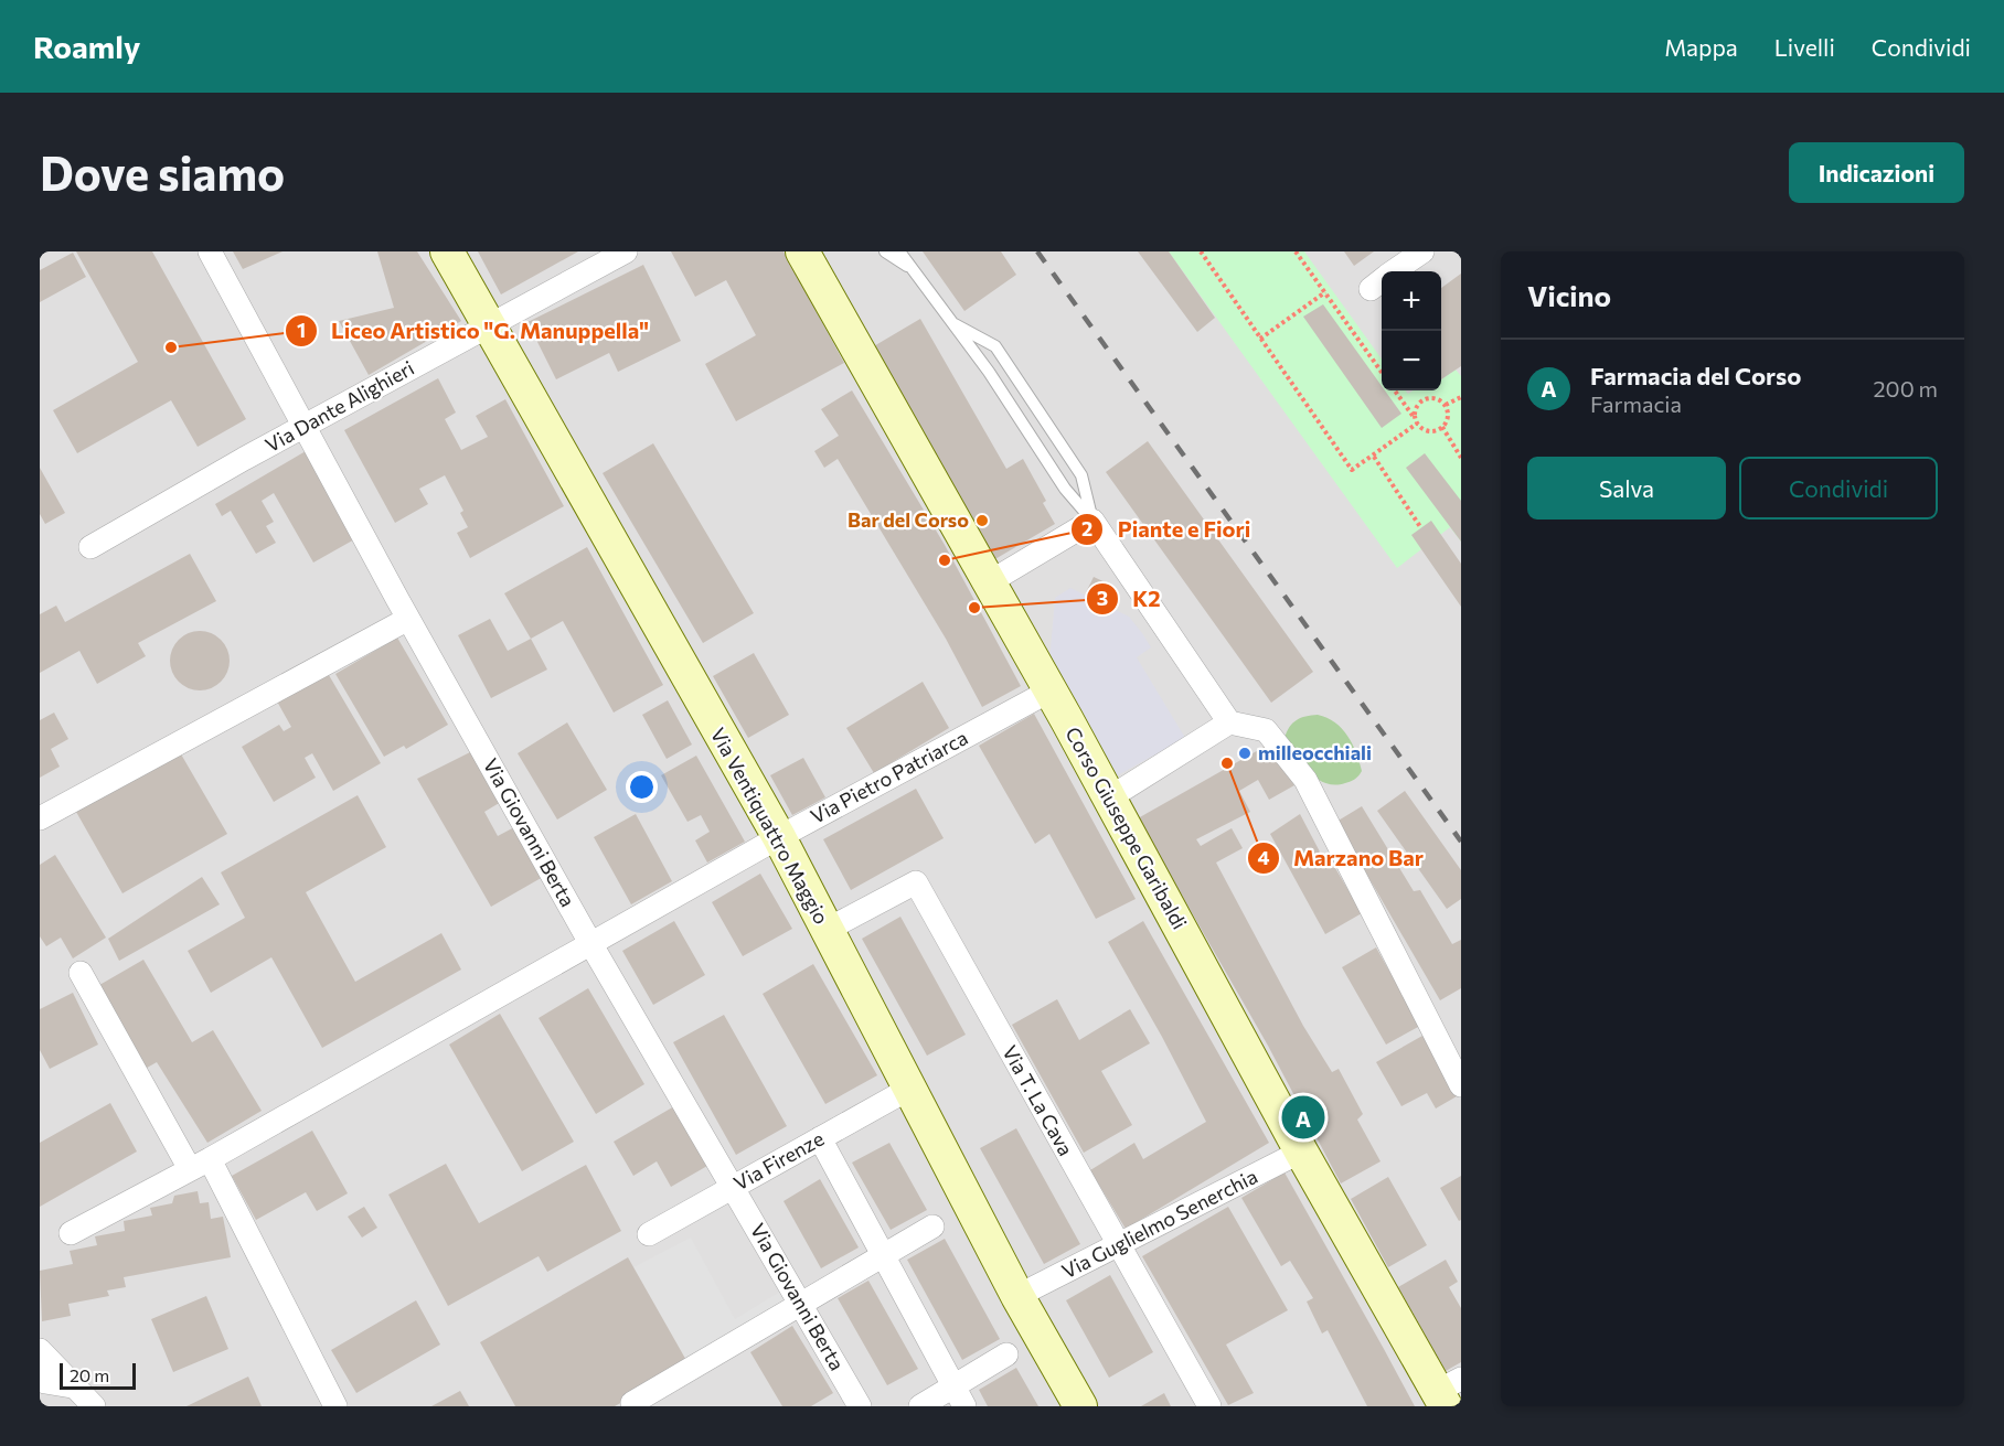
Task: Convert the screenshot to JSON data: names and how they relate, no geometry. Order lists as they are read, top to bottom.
{
  "streets": {
    "main road": ["Via Ventiquattro Maggio", "Corso Giuseppe Garibaldi"],
    "street": [
      "Via Dante Alighieri",
      "Via Pietro Patriarca",
      "Via Giovanni Berta",
      "Via T. La Cava",
      "Via Firenze",
      "Via Guglielmo Senerchia"
    ]
  },
  "crossings": [
    ["Via Dante Alighieri", "Via Ventiquattro Maggio"],
    ["Via Dante Alighieri", "Via Giovanni Berta"],
    ["Via Pietro Patriarca", "Via Ventiquattro Maggio"],
    ["Via Pietro Patriarca", "Corso Giuseppe Garibaldi"],
    ["Via Pietro Patriarca", "Via Giovanni Berta"],
    ["Via Ventiquattro Maggio", "Via T. La Cava"],
    ["Via Ventiquattro Maggio", "Via Firenze"],
    ["Via Ventiquattro Maggio", "Via Guglielmo Senerchia"],
    ["Corso Giuseppe Garibaldi", "Via Guglielmo Senerchia"],
    ["Via Giovanni Berta", "Via Firenze"],
    ["Via T. La Cava", "Via Guglielmo Senerchia"]
  ],
  "places": [
    "Liceo Artistico \"G. Manuppella\"",
    "Bar del Corso",
    "Piante e Fiori",
    "K2",
    "milleocchiali",
    "Marzano Bar"
  ],
  "scale_bar": "20 m",
  "page": {
    "header": "Roamly",
    "nav": ["Mappa", "Livelli", "Condividi"],
    "buttons": [
      "Indicazioni",
      ["Salva", "Condividi"]
    ],
    "title": "Dove siamo",
    "heading": "Vicino",
    "map_buttons": ["+", "−"],
    "list": [
      {
        "mark": "A",
        "name": "Farmacia del Corso",
        "note": "Farmacia",
        "value": "200 m"
      }
    ],
    "pins": "A",
    "scale": "20 m"
  }
}
